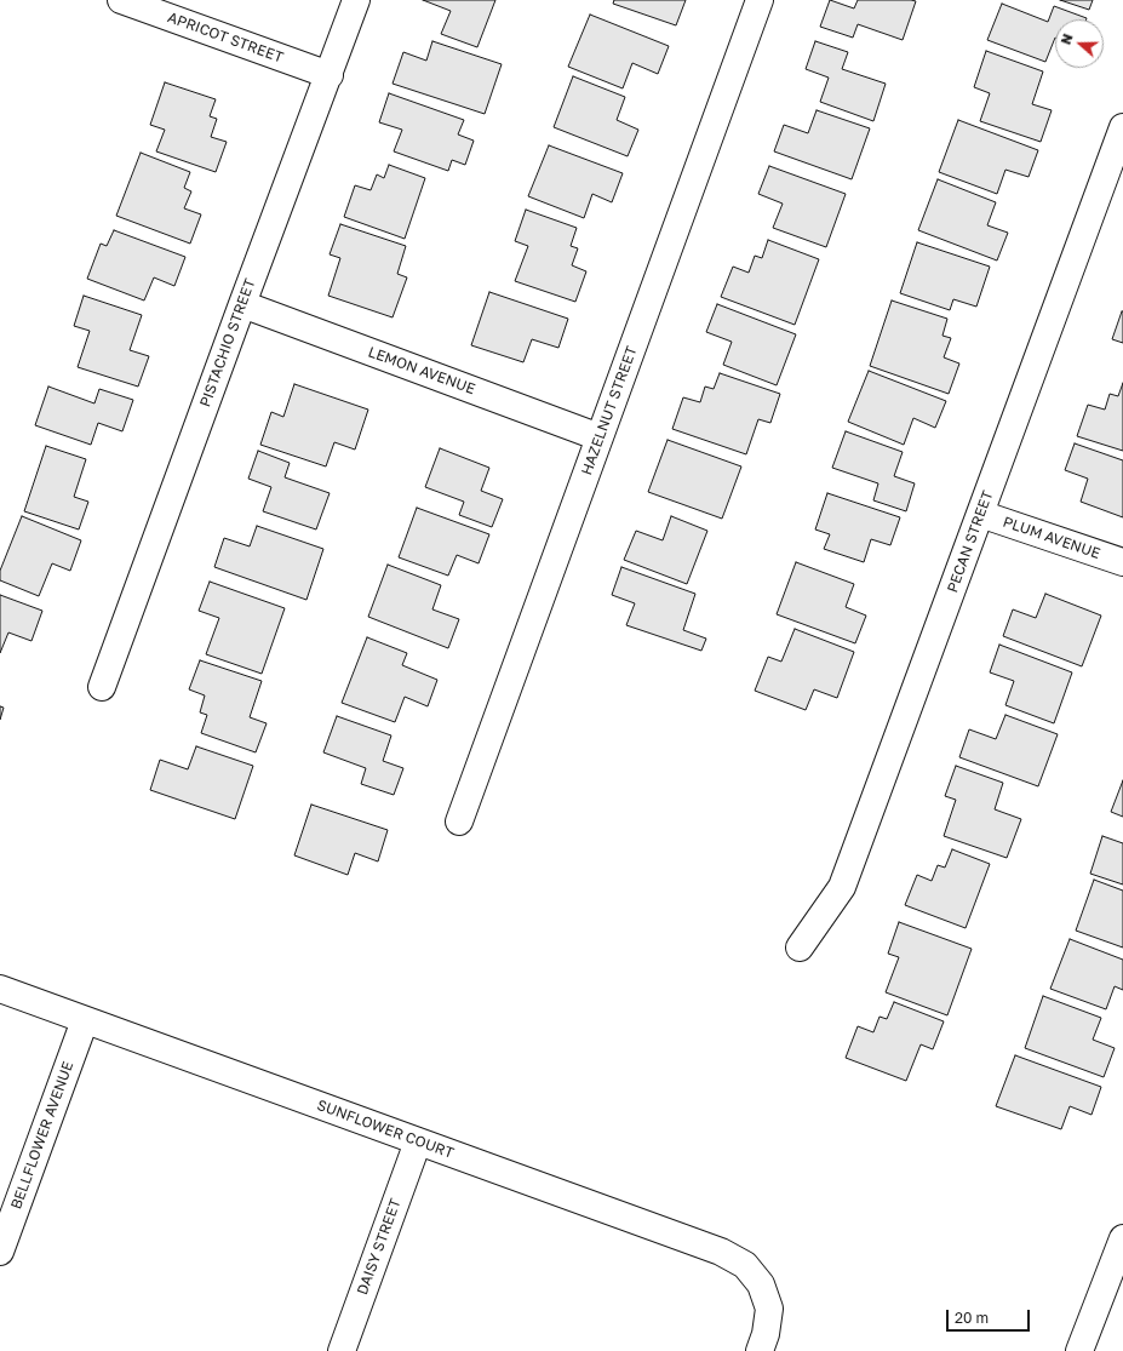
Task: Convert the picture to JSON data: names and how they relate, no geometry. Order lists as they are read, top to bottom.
{
  "streets": {
    "street": [
      "APRICOT STREET",
      "PISTACHIO STREET",
      "LEMON AVENUE",
      "HAZELNUT STREET",
      "PLUM AVENUE",
      "PECAN STREET",
      "SUNFLOWER COURT",
      "BELLFLOWER AVENUE",
      "DAISY STREET"
    ]
  },
  "crossings": [
    ["APRICOT STREET", "PISTACHIO STREET"],
    ["PISTACHIO STREET", "LEMON AVENUE"],
    ["LEMON AVENUE", "HAZELNUT STREET"],
    ["PLUM AVENUE", "PECAN STREET"],
    ["SUNFLOWER COURT", "BELLFLOWER AVENUE"],
    ["SUNFLOWER COURT", "DAISY STREET"]
  ],
  "scale_bar": "20 m",
  "north": "left"
}
